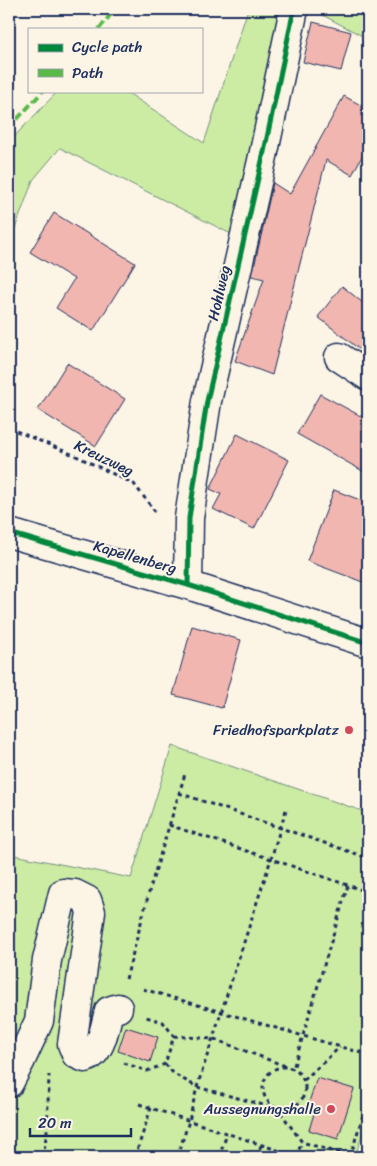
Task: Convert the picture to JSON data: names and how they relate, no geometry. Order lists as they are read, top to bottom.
{
  "streets": {
    "street": ["Hohlweg", "Kapellenberg"],
    "path": ["Kreuzweg"]
  },
  "crossings": [
    ["Hohlweg", "Kreuzweg"],
    ["Hohlweg", "Kapellenberg"]
  ],
  "places": ["Friedhofsparkplatz", "Aussegnungshalle"],
  "legend": ["Cycle path", "Path"],
  "scale_bar": "20 m"
}
